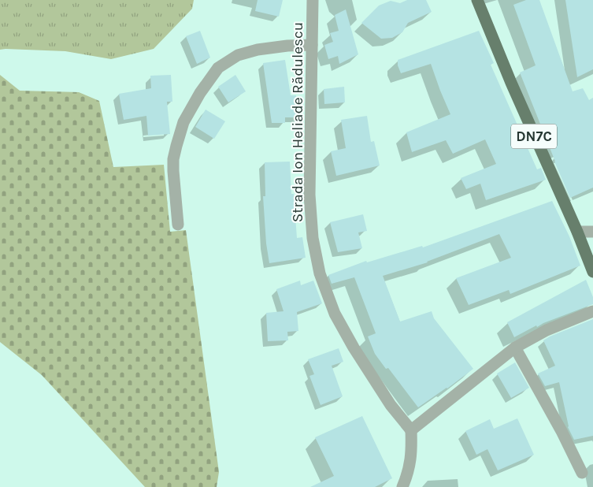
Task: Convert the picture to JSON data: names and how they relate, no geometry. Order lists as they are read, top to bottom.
{
  "streets": {
    "main road": ["DN7C"],
    "street": ["Strada Ion Heliade Rădulescu"]
  }
}
